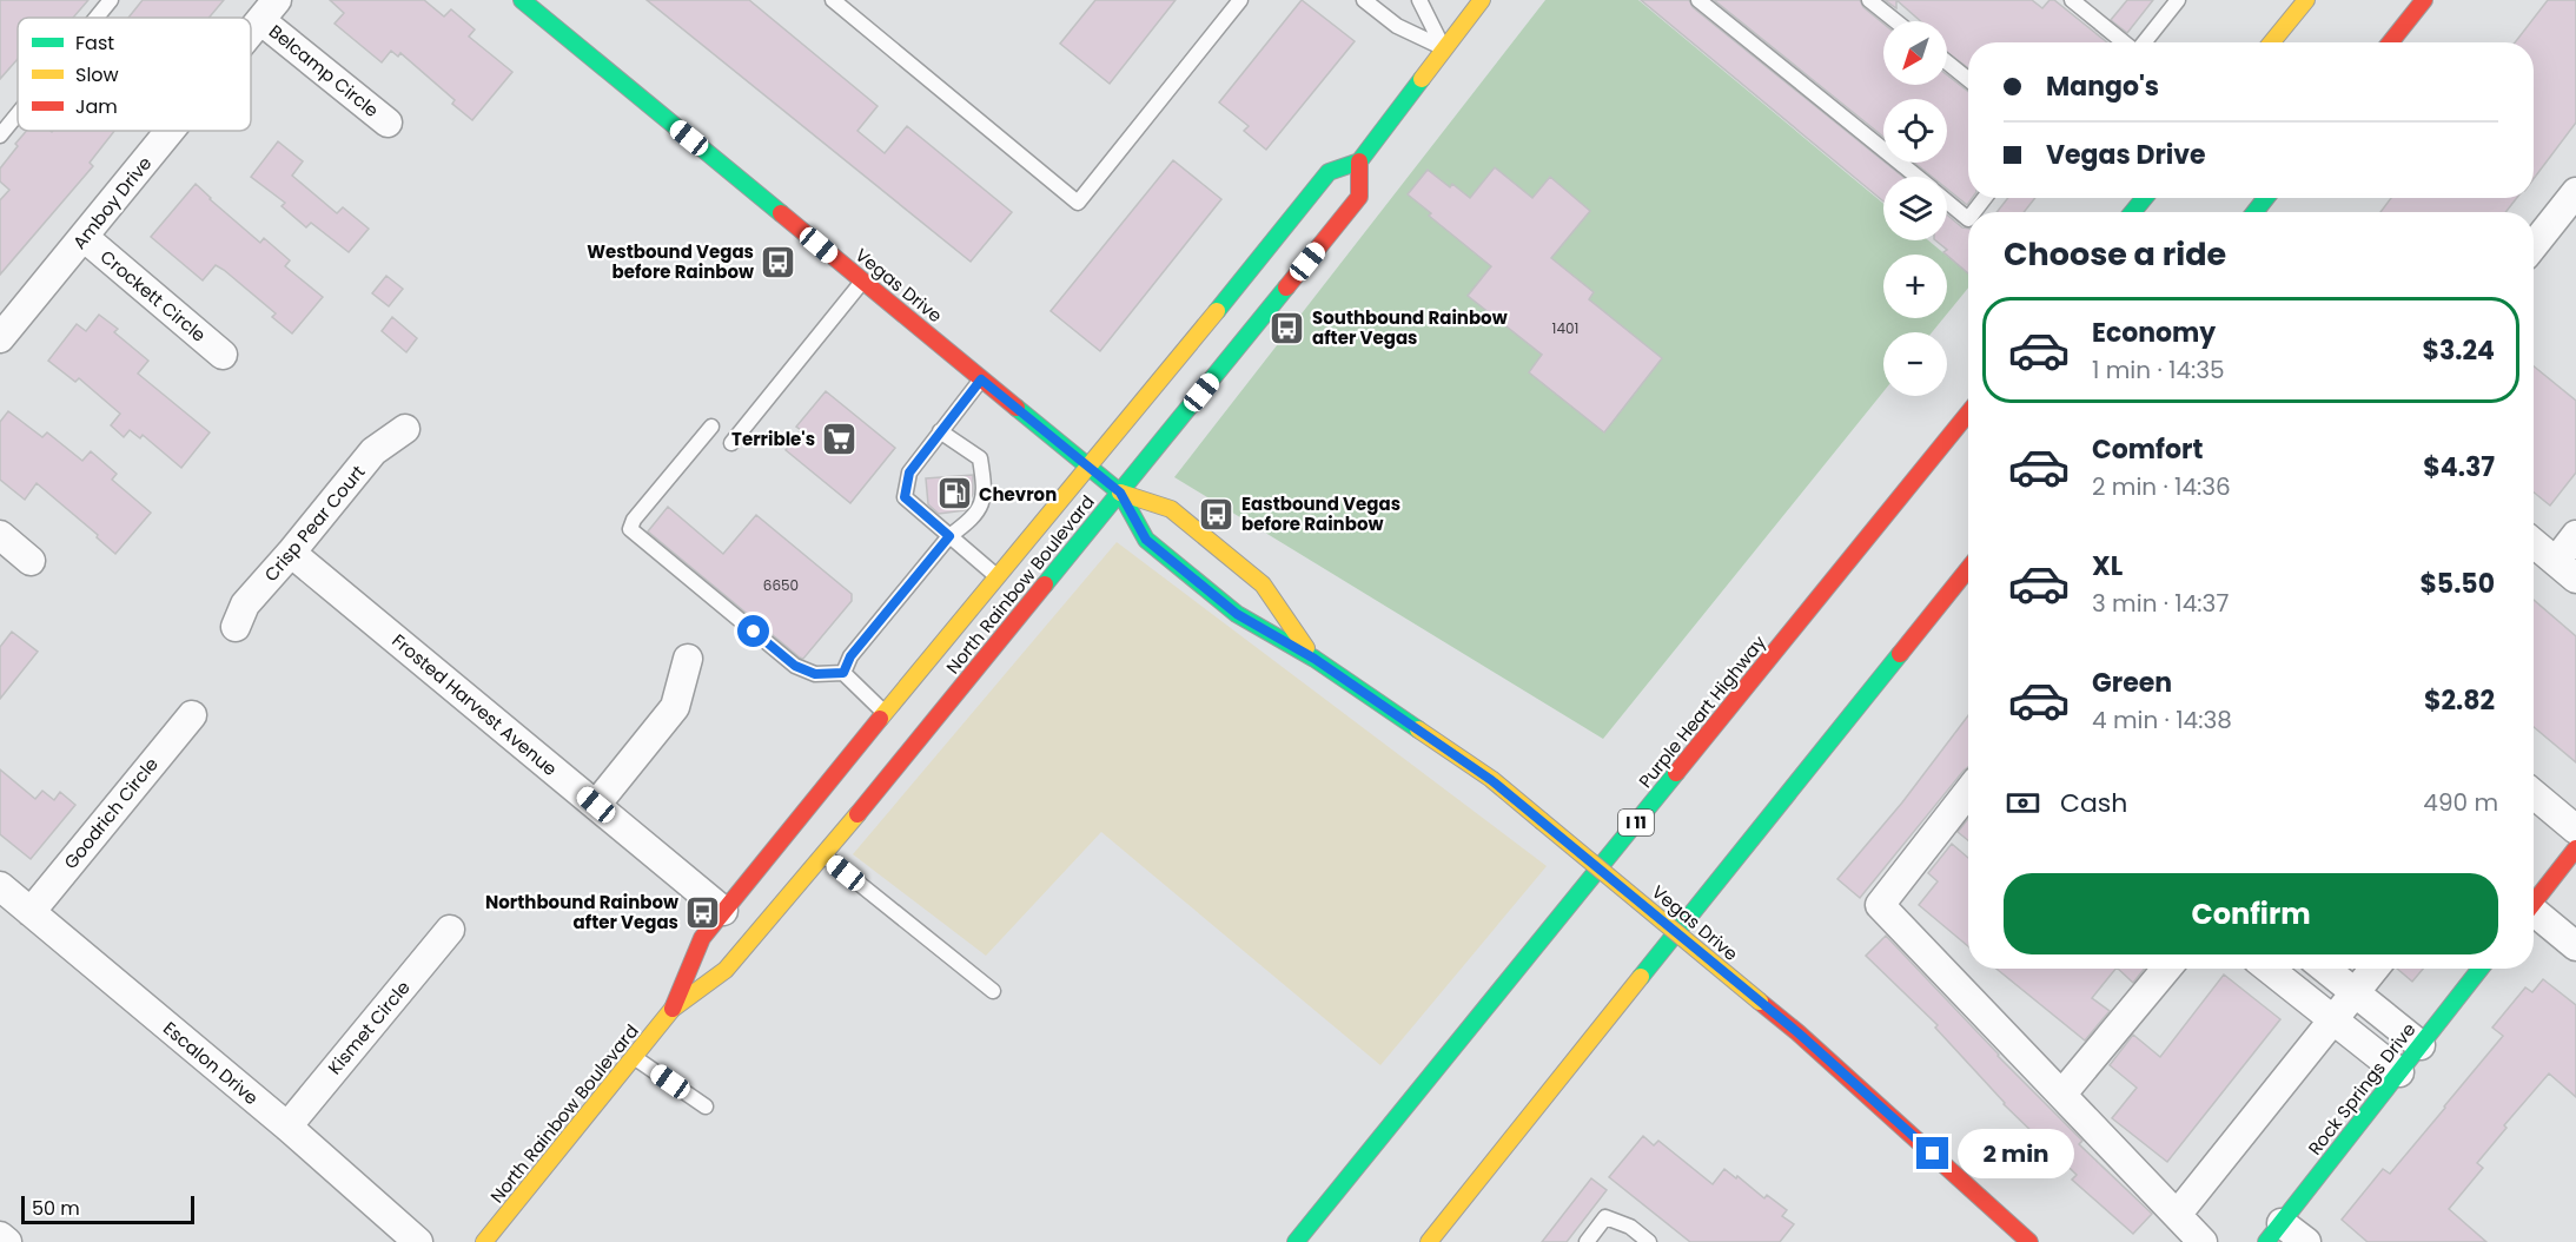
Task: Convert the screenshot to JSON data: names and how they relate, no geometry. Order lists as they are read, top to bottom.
{
  "streets": {
    "main road": [
      "Vegas Drive",
      "North Rainbow Boulevard",
      "Purple Heart Highway",
      "I 11",
      "Rock Springs Drive"
    ],
    "street": [
      "Belcamp Circle",
      "Amboy Drive",
      "Crockett Circle",
      "Crisp Pear Court",
      "Frosted Harvest Avenue",
      "Goodrich Circle",
      "Kismet Circle",
      "Escalon Drive"
    ]
  },
  "crossings": [
    ["Belcamp Circle", "Amboy Drive"],
    ["Amboy Drive", "Crockett Circle"],
    ["Vegas Drive", "North Rainbow Boulevard"],
    ["Crisp Pear Court", "Frosted Harvest Avenue"],
    ["North Rainbow Boulevard", "Frosted Harvest Avenue"],
    ["Goodrich Circle", "Escalon Drive"],
    ["Kismet Circle", "Escalon Drive"]
  ],
  "places": {
    "bus stop": [
      "Westbound Vegas before Rainbow",
      "Southbound Rainbow after Vegas",
      "Eastbound Vegas before Rainbow",
      "Northbound Rainbow after Vegas"
    ],
    "supermarket": ["Terrible's"],
    "fuel station": ["Chevron"]
  },
  "house_numbers": ["1401", "6650"],
  "legend": ["Fast", "Slow", "Jam"],
  "scale_bar": "50 m",
  "north": "bottom left",
  "page": {
    "map_buttons": ["+", "−"],
    "banner": ["Mango's", "Vegas Drive"],
    "heading": "Choose a ride",
    "list": [
      {
        "name": "Economy",
        "note": "1 min · 14:35",
        "value": "$3.24"
      },
      {
        "name": "Comfort",
        "note": "2 min · 14:36",
        "value": "$4.37"
      },
      {
        "name": "XL",
        "note": "3 min · 14:37",
        "value": "$5.50"
      },
      {
        "name": "Green",
        "note": "4 min · 14:38",
        "value": "$2.82"
      }
    ],
    "pay": ["Cash", "490 m"],
    "buttons": "Confirm",
    "bubble": "2 min",
    "scale": "50 m"
  }
}
